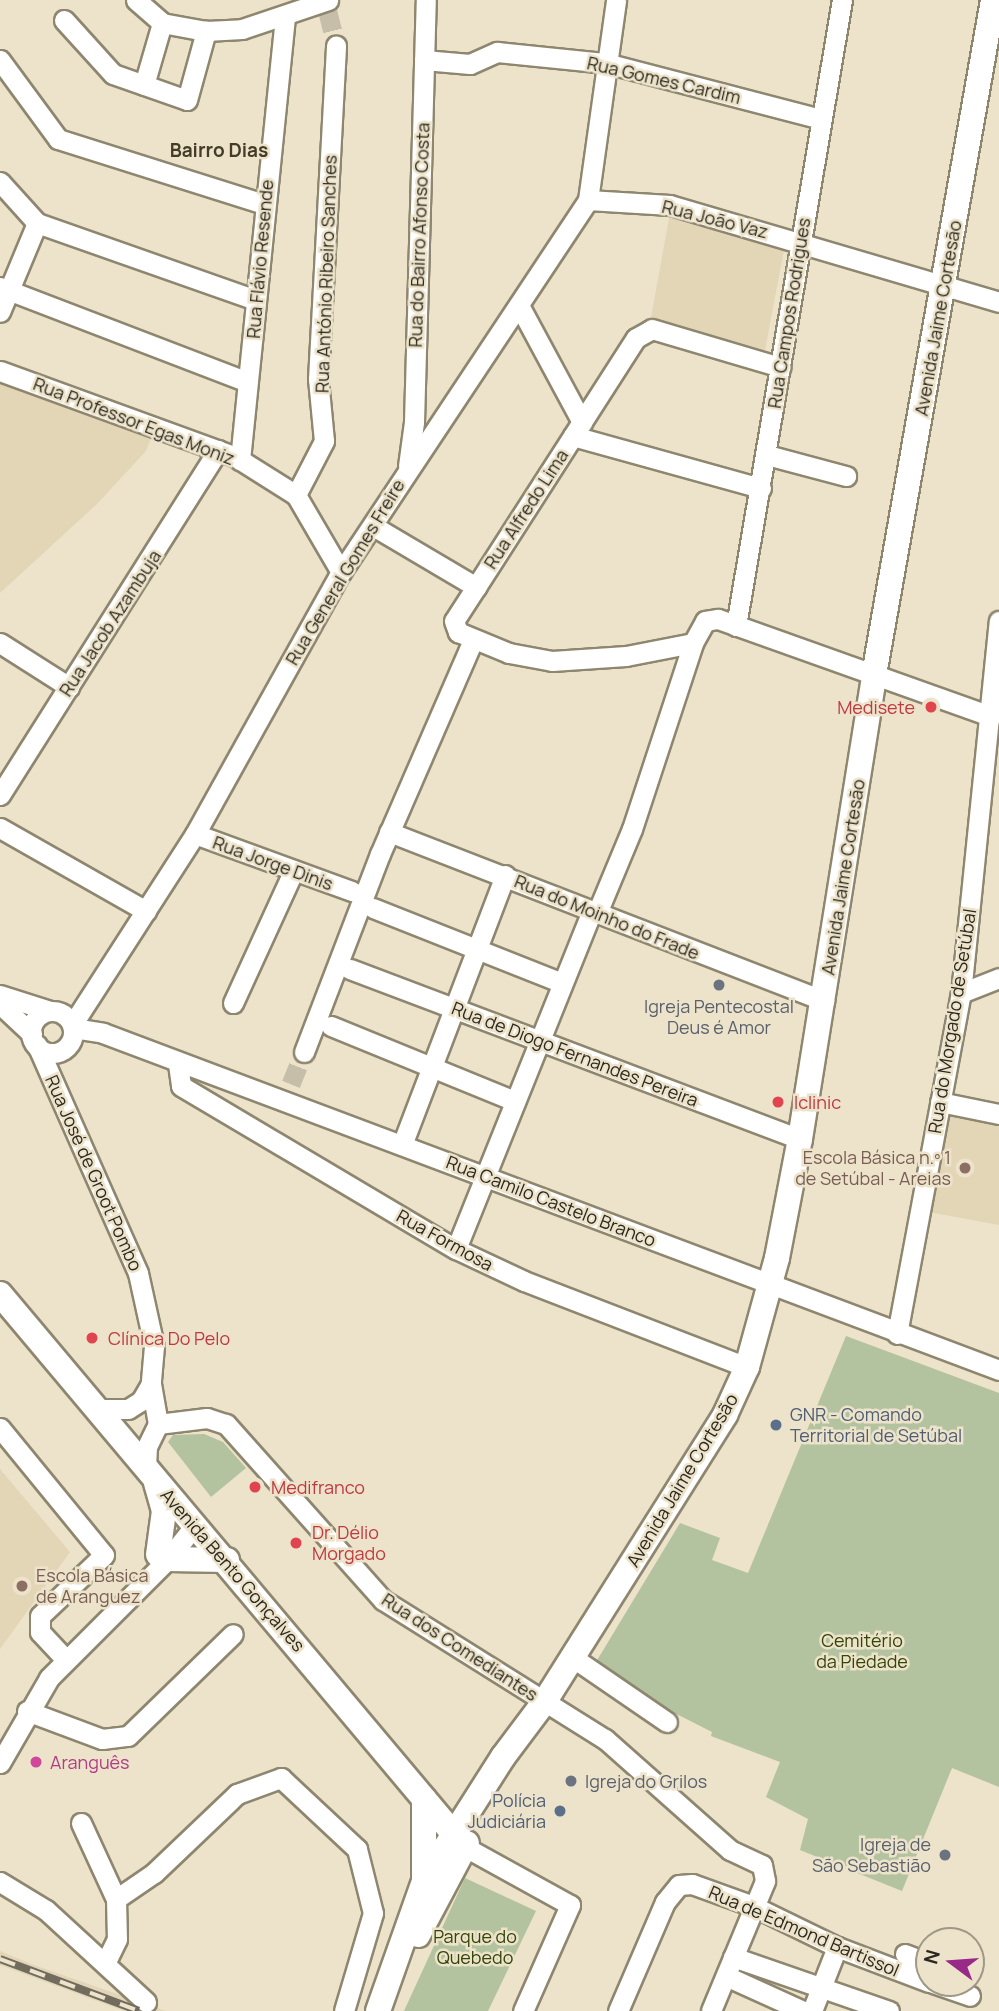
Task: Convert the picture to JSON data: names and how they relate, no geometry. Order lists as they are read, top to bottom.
{
  "streets": {
    "main road": ["Avenida Jaime Cortesão", "Avenida Bento Gonçalves"],
    "street": [
      "Rua Gomes Cardim",
      "Rua João Vaz",
      "Rua do Bairro Afonso Costa",
      "Rua Flávio Resende",
      "Rua António Ribeiro Sanches",
      "Rua Campos Rodrigues",
      "Rua Professor Egas Moniz",
      "Rua Alfredo Lima",
      "Rua General Gomes Freire",
      "Rua Jacob Azambuja",
      "Rua Jorge Dinis",
      "Rua do Moinho do Frade",
      "Rua do Morgado de Setúbal",
      "Rua de Diogo Fernandes Pereira",
      "Rua José de Groot Pombo",
      "Rua Camilo Castelo Branco",
      "Rua Formosa",
      "Rua dos Comediantes",
      "Rua de Edmond Bartissol"
    ]
  },
  "crossings": [
    ["Rua Gomes Cardim", "Rua do Bairro Afonso Costa"],
    ["Rua Gomes Cardim", "Rua Campos Rodrigues"],
    ["Rua João Vaz", "Rua Campos Rodrigues"],
    ["Rua João Vaz", "Avenida Jaime Cortesão"],
    ["Rua João Vaz", "Rua General Gomes Freire"],
    ["Rua do Bairro Afonso Costa", "Rua General Gomes Freire"],
    ["Rua Flávio Resende", "Rua Professor Egas Moniz"],
    ["Rua Flávio Resende", "Rua Jacob Azambuja"],
    ["Rua António Ribeiro Sanches", "Rua Professor Egas Moniz"],
    ["Rua Campos Rodrigues", "Rua Alfredo Lima"],
    ["Avenida Jaime Cortesão", "Rua do Moinho do Frade"],
    ["Avenida Jaime Cortesão", "Rua de Diogo Fernandes Pereira"],
    ["Avenida Jaime Cortesão", "Rua Camilo Castelo Branco"],
    ["Avenida Jaime Cortesão", "Rua Formosa"],
    ["Avenida Jaime Cortesão", "Avenida Bento Gonçalves"],
    ["Avenida Jaime Cortesão", "Rua dos Comediantes"],
    ["Rua Professor Egas Moniz", "Rua General Gomes Freire"],
    ["Rua Professor Egas Moniz", "Rua Jacob Azambuja"],
    ["Rua Alfredo Lima", "Rua General Gomes Freire"],
    ["Rua General Gomes Freire", "Rua Jorge Dinis"],
    ["Rua General Gomes Freire", "Rua José de Groot Pombo"],
    ["Rua General Gomes Freire", "Rua Camilo Castelo Branco"],
    ["Rua do Morgado de Setúbal", "Rua Camilo Castelo Branco"],
    ["Rua José de Groot Pombo", "Rua Camilo Castelo Branco"],
    ["Rua José de Groot Pombo", "Avenida Bento Gonçalves"],
    ["Rua José de Groot Pombo", "Rua dos Comediantes"],
    ["Rua Camilo Castelo Branco", "Rua Formosa"],
    ["Rua dos Comediantes", "Rua de Edmond Bartissol"]
  ],
  "districts": ["Bairro Dias"],
  "parks": ["Cemitério da Piedade", "Parque do Quebedo"],
  "places": [
    "Medisete",
    "Igreja Pentecostal Deus é Amor",
    "Iclinic",
    "Escola Básica n.º 1 de Setúbal - Areias",
    "Clínica Do Pelo",
    "GNR - Comando Territorial de Setúbal",
    "Medifranco",
    "Dr. Délio Morgado",
    "Escola Básica de Aranguez",
    "Aranguês",
    "Igreja do Grilos",
    "Polícia Judiciária",
    "Igreja de São Sebastião"
  ],
  "north": "left"
}
